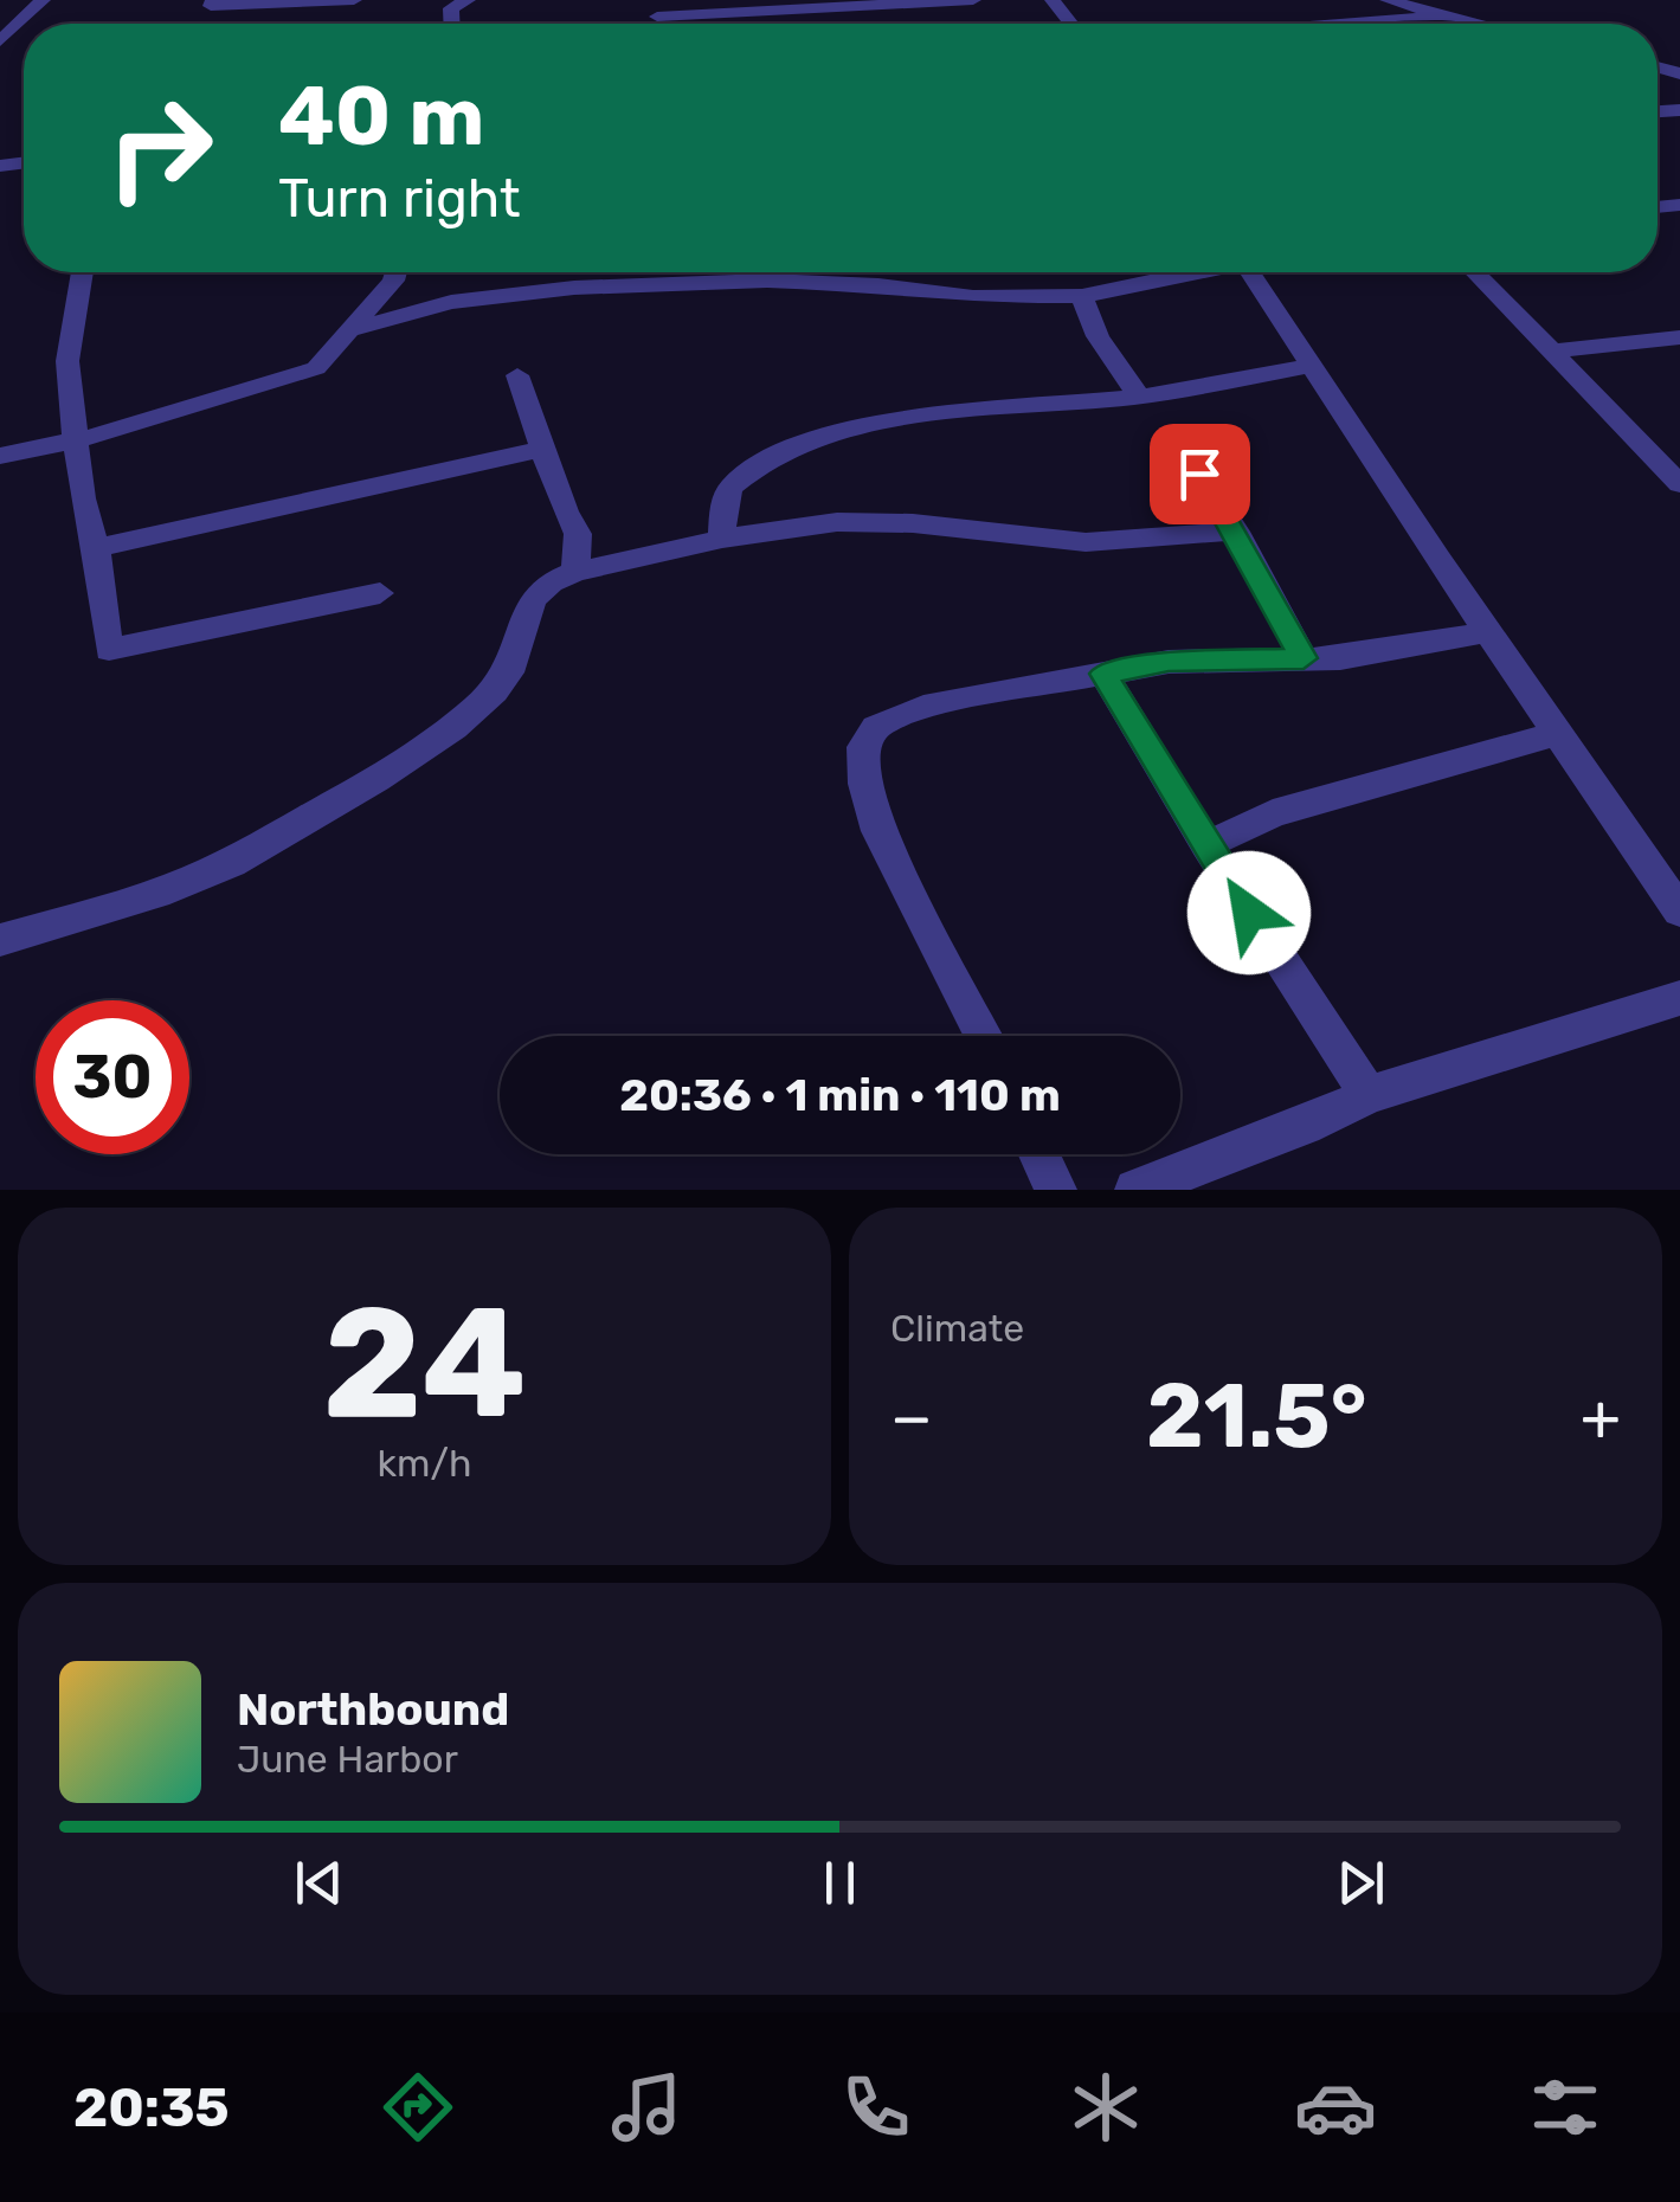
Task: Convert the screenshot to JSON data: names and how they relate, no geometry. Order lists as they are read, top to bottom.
{
  "page": {
    "turn": ["40 m", "Turn right"],
    "limit": "30",
    "trip": "20:36 · 1 min · 110 m",
    "tile": [
      ["24", "km/h"],
      "Climate"
    ],
    "heat": ["−", "21.5°", "+"],
    "song": ["Northbound", "June Harbor"],
    "tabs": "20:35"
  }
}
